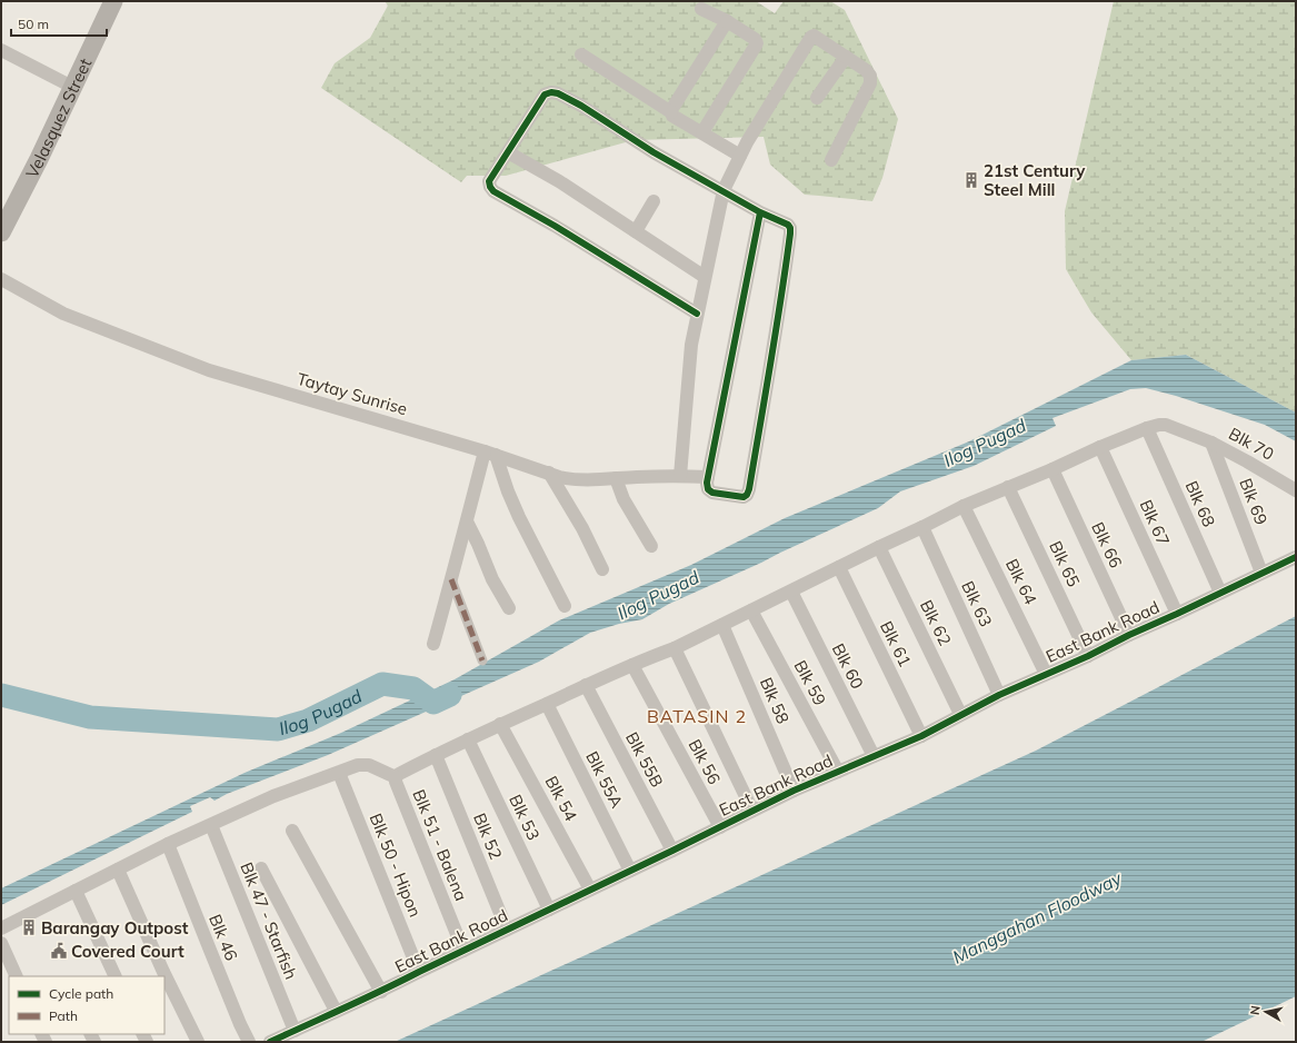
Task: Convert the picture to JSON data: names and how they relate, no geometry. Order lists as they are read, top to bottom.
{
  "streets": {
    "main road": ["Velasquez Street"],
    "street": [
      "Taytay Sunrise",
      "Blk 70",
      "Blk 69",
      "Blk 68",
      "Blk 67",
      "Blk 66",
      "Blk 65",
      "Blk 64",
      "Blk 63",
      "Blk 62",
      "East Bank Road",
      "Blk 61",
      "Blk 60",
      "Blk 59",
      "Blk 58",
      "Blk 55B",
      "Blk 56",
      "Blk 55A",
      "Blk 54",
      "Blk 53",
      "Blk 52",
      "Blk 51 - Balena",
      "Blk 50 - Hipon",
      "Blk 47 - Starfish",
      "Blk 46"
    ]
  },
  "crossings": [
    ["Blk 70", "Blk 69"],
    ["Blk 70", "Blk 68"],
    ["Blk 70", "Blk 67"],
    ["Blk 70", "Blk 66"],
    ["Blk 70", "Blk 65"],
    ["Blk 70", "Blk 64"],
    ["Blk 70", "Blk 63"],
    ["Blk 70", "Blk 62"],
    ["Blk 70", "Blk 61"],
    ["Blk 70", "Blk 60"],
    ["Blk 70", "Blk 59"],
    ["Blk 70", "Blk 58"],
    ["Blk 70", "Blk 55B"],
    ["Blk 70", "Blk 56"],
    ["Blk 70", "Blk 55A"],
    ["Blk 70", "Blk 54"],
    ["Blk 70", "Blk 53"],
    ["Blk 70", "Blk 52"],
    ["Blk 70", "Blk 51 - Balena"],
    ["Blk 69", "East Bank Road"],
    ["Blk 68", "East Bank Road"],
    ["Blk 67", "East Bank Road"],
    ["Blk 66", "East Bank Road"],
    ["Blk 65", "East Bank Road"],
    ["Blk 64", "East Bank Road"],
    ["Blk 63", "East Bank Road"],
    ["Blk 62", "East Bank Road"],
    ["East Bank Road", "Blk 61"],
    ["East Bank Road", "Blk 60"],
    ["East Bank Road", "Blk 59"],
    ["East Bank Road", "Blk 58"],
    ["East Bank Road", "Blk 55B"],
    ["East Bank Road", "Blk 56"],
    ["East Bank Road", "Blk 55A"],
    ["East Bank Road", "Blk 54"],
    ["East Bank Road", "Blk 53"],
    ["East Bank Road", "Blk 52"],
    ["East Bank Road", "Blk 51 - Balena"],
    ["East Bank Road", "Blk 50 - Hipon"],
    ["East Bank Road", "Blk 47 - Starfish"]
  ],
  "districts": ["BATASIN 2"],
  "water": ["Ilog Pugad", "Manggahan Floodway"],
  "places": {
    "building": ["21st Century Steel Mill", "Barangay Outpost"],
    "public building": ["Covered Court"]
  },
  "legend": ["Cycle path", "Path"],
  "scale_bar": "50 m",
  "north": "left"
}
